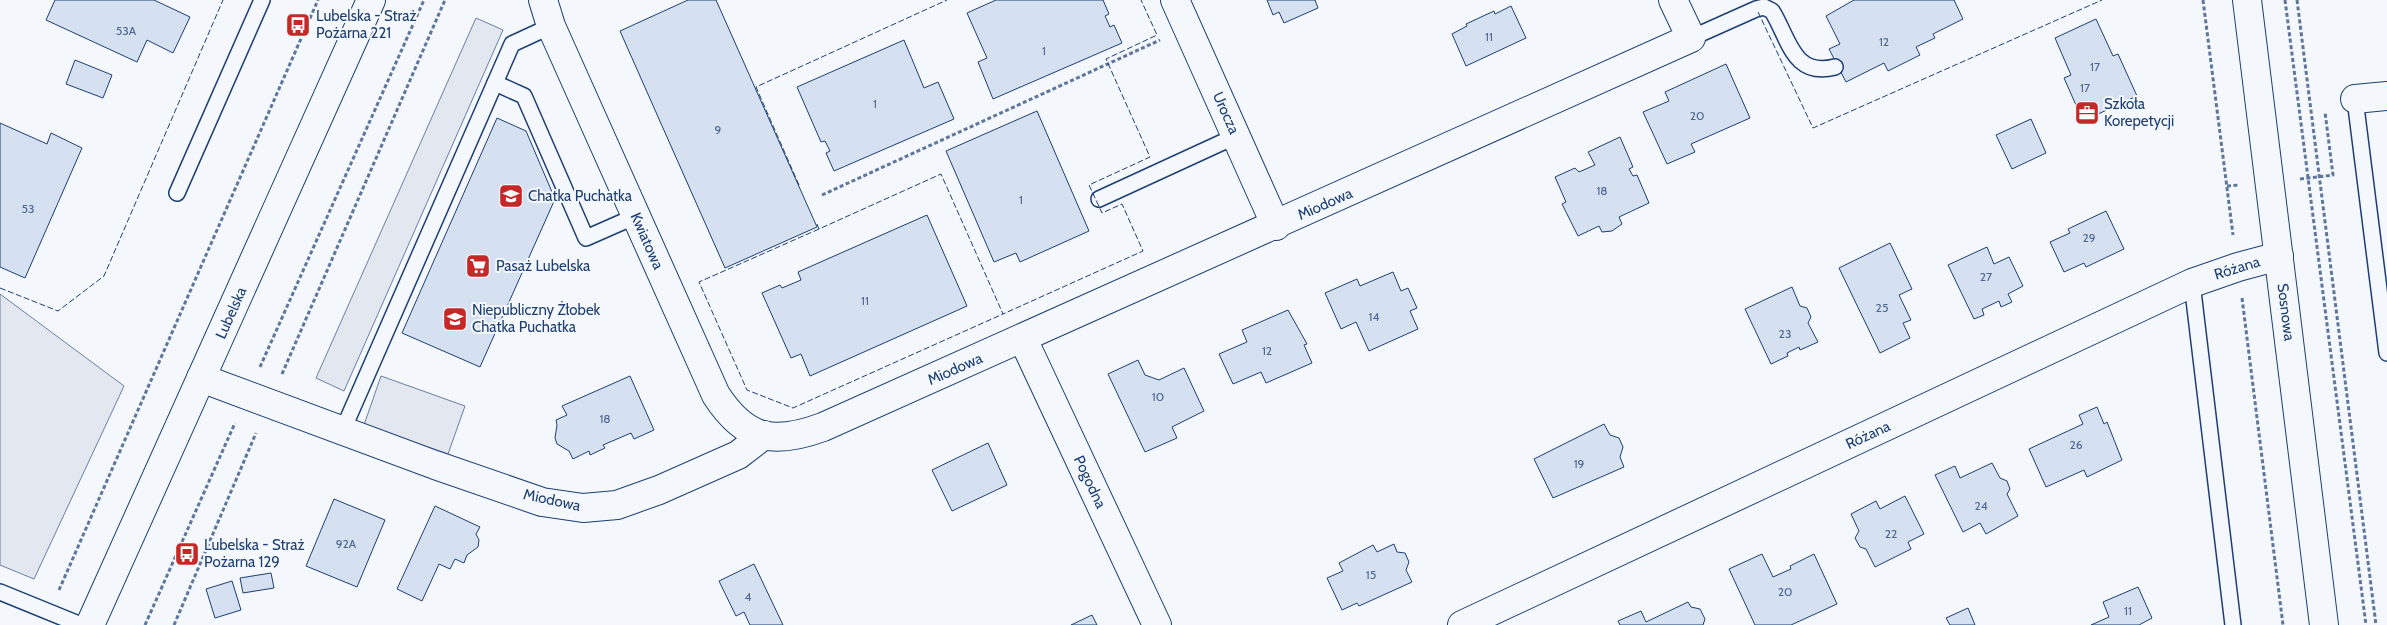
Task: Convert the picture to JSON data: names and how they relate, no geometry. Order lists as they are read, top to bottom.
{
  "streets": {
    "street": [
      "Urocza",
      "Miodowa",
      "Kwiatowa",
      "Różana",
      "Sosnowa",
      "Lubelska",
      "Pogodna"
    ]
  },
  "crossings": [
    ["Urocza", "Miodowa"],
    ["Miodowa", "Kwiatowa"],
    ["Miodowa", "Lubelska"],
    ["Miodowa", "Pogodna"],
    ["Różana", "Sosnowa"]
  ],
  "places": {
    "bus stop": ["Lubelska - Straż Pożarna 221", "Lubelska - Straż Pożarna 129"],
    "office": ["Szkoła Korepetycji"],
    "school or university": ["Chatka Puchatka", "Niepubliczny Żłobek Chatka Puchatka"],
    "supermarket": ["Pasaż Lubelska"]
  },
  "house_numbers": [
    "53A",
    "11",
    "12",
    "1",
    "17",
    "17",
    "1",
    "20",
    "9",
    "18",
    "1",
    "53",
    "29",
    "27",
    "11",
    "25",
    "14",
    "23",
    "12",
    "10",
    "18",
    "26",
    "19",
    "24",
    "22",
    "92A",
    "15",
    "20",
    "4",
    "11"
  ]
}
